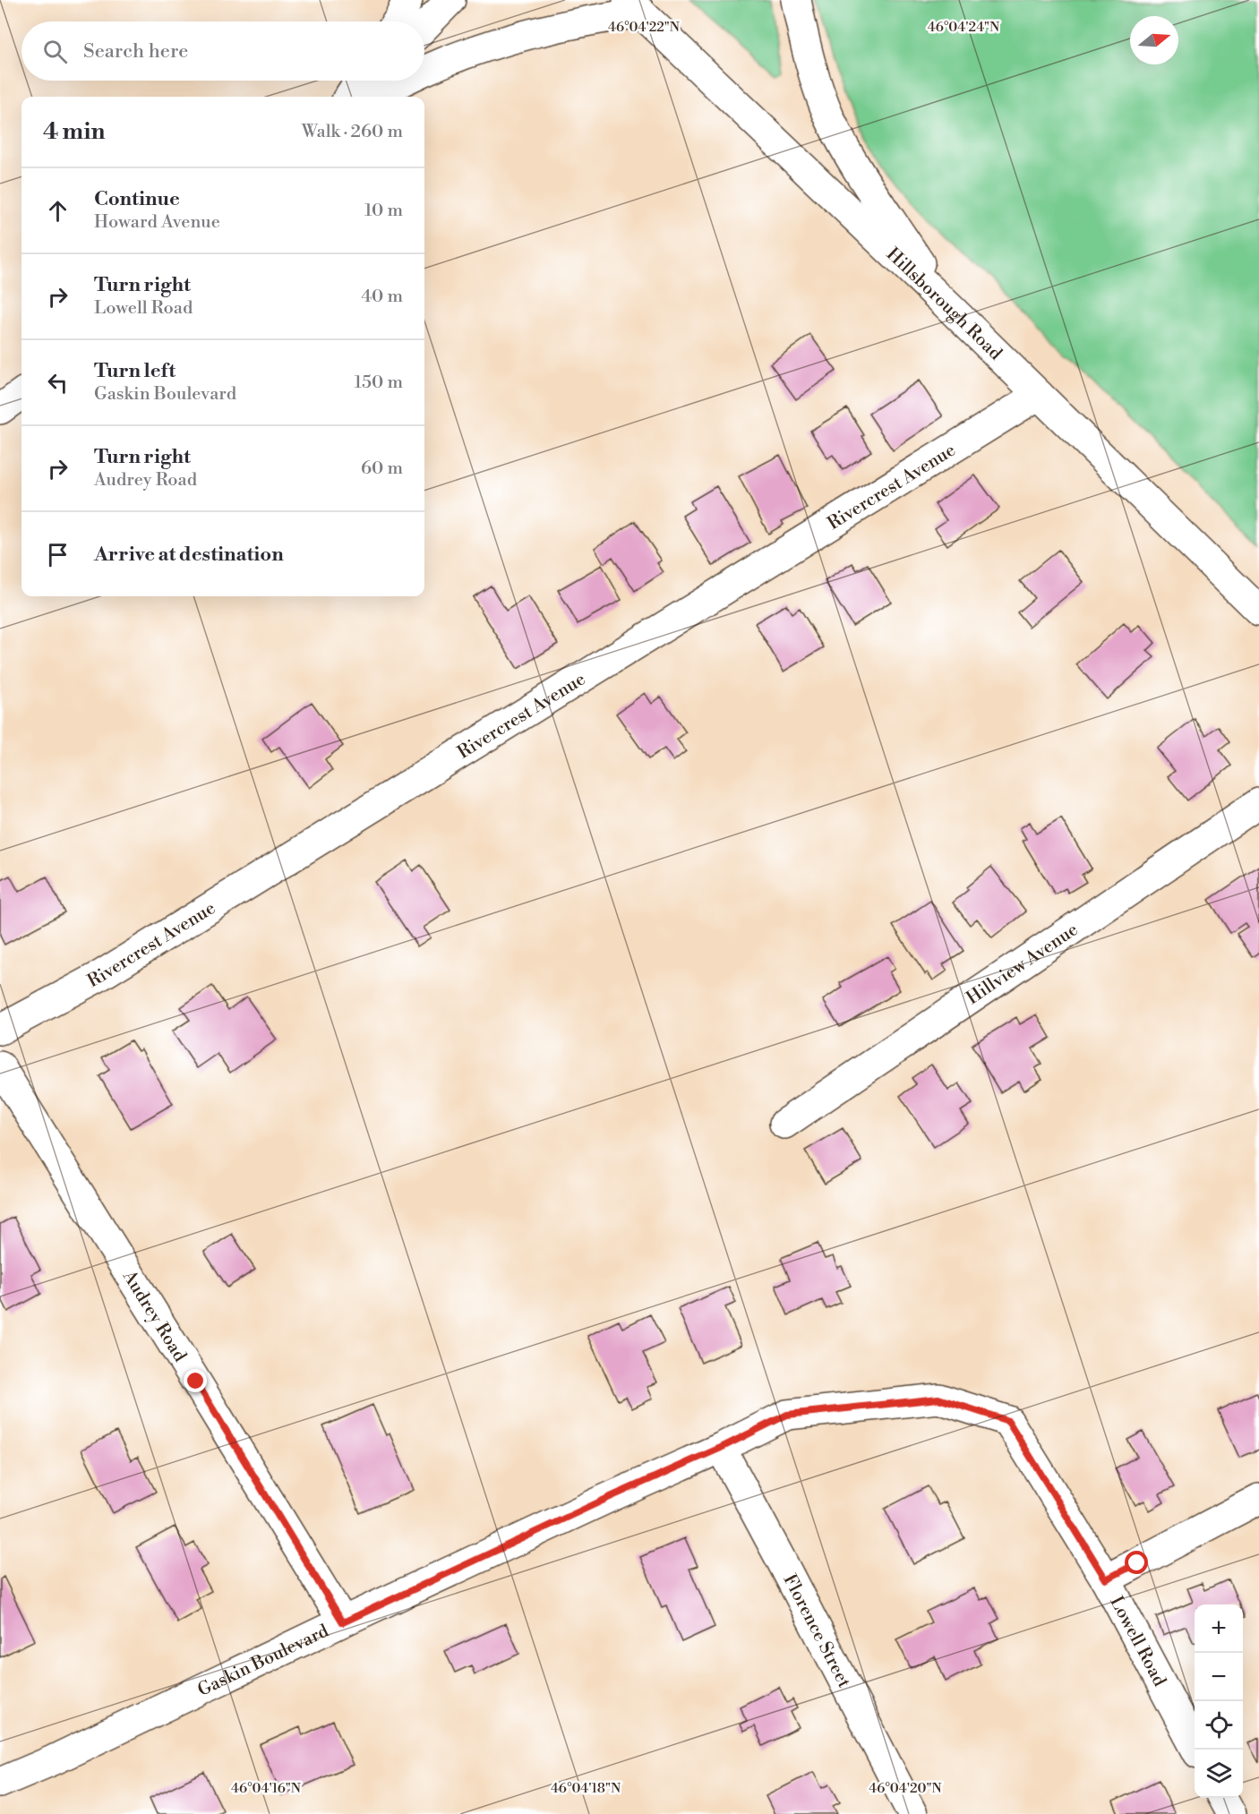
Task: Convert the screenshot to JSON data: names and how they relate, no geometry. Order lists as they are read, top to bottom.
{
  "streets": {
    "street": [
      "Hillsborough Road",
      "Rivercrest Avenue",
      "Hillview Avenue",
      "Audrey Road",
      "Florence Street",
      "Lowell Road",
      "Gaskin Boulevard"
    ]
  },
  "crossings": [
    ["Hillsborough Road", "Rivercrest Avenue"],
    ["Audrey Road", "Gaskin Boulevard"],
    ["Florence Street", "Gaskin Boulevard"],
    ["Lowell Road", "Gaskin Boulevard"]
  ],
  "north": "right",
  "page": {
    "search": "Search here",
    "heading": ["4 min", "Walk · 260 m"],
    "list": [
      ["Continue", "Howard Avenue", "10 m"],
      ["Turn right", "Lowell Road", "40 m"],
      ["Turn left", "Gaskin Boulevard", "150 m"],
      ["Turn right", "Audrey Road", "60 m"],
      "Arrive at destination"
    ],
    "map_buttons": ["+", "−"]
  },
  "coordinates": [
    "46°04'22\"N",
    "46°04'24\"N",
    "46°04'16\"N",
    "46°04'18\"N",
    "46°04'20\"N"
  ]
}
